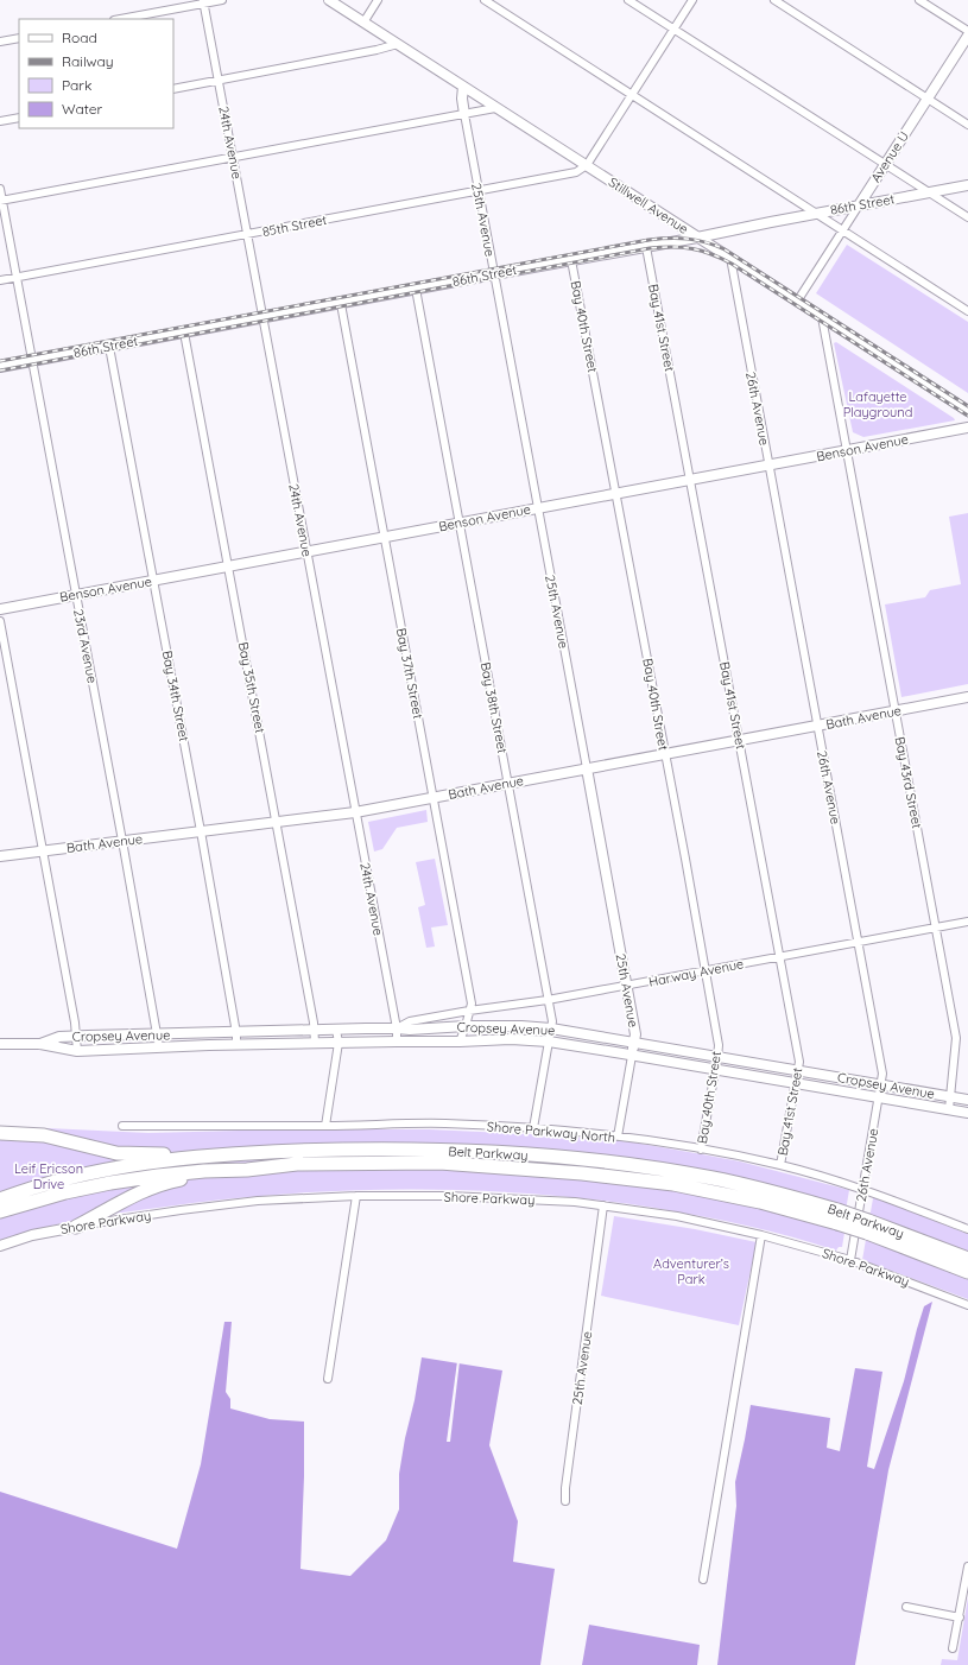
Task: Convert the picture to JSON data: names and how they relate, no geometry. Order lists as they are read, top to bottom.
{
  "streets": {
    "highway": ["Belt Parkway"],
    "main road": [
      "Avenue U",
      "86th Street",
      "Stillwell Avenue",
      "25th Avenue",
      "Benson Avenue",
      "Bath Avenue",
      "Cropsey Avenue",
      "Shore Parkway"
    ],
    "street": [
      "24th Avenue",
      "85th Street",
      "Bay 40th Street",
      "Bay 41st Street",
      "26th Avenue",
      "23rd Avenue",
      "Bay 37th Street",
      "Bay 35th Street",
      "Bay 34th Street",
      "Bay 38th Street",
      "Bay 43rd Street",
      "Harway Avenue",
      "Shore Parkway North"
    ]
  },
  "crossings": [
    ["24th Avenue", "86th Street"],
    ["24th Avenue", "85th Street"],
    ["24th Avenue", "Benson Avenue"],
    ["24th Avenue", "Bath Avenue"],
    ["24th Avenue", "Harway Avenue"],
    ["24th Avenue", "Cropsey Avenue"],
    ["Avenue U", "86th Street"],
    ["Avenue U", "Stillwell Avenue"],
    ["86th Street", "Stillwell Avenue"],
    ["86th Street", "25th Avenue"],
    ["86th Street", "Bay 40th Street"],
    ["86th Street", "Bay 41st Street"],
    ["86th Street", "23rd Avenue"],
    ["86th Street", "Bay 37th Street"],
    ["86th Street", "Bay 35th Street"],
    ["86th Street", "Bay 34th Street"],
    ["86th Street", "Bay 38th Street"],
    ["Stillwell Avenue", "25th Avenue"],
    ["Stillwell Avenue", "85th Street"],
    ["Stillwell Avenue", "26th Avenue"],
    ["Stillwell Avenue", "Bay 43rd Street"],
    ["25th Avenue", "85th Street"],
    ["25th Avenue", "Benson Avenue"],
    ["25th Avenue", "Bath Avenue"],
    ["25th Avenue", "Harway Avenue"],
    ["25th Avenue", "Cropsey Avenue"],
    ["25th Avenue", "Shore Parkway North"],
    ["25th Avenue", "Shore Parkway"],
    ["85th Street", "23rd Avenue"],
    ["Bay 40th Street", "Benson Avenue"],
    ["Bay 40th Street", "Bath Avenue"],
    ["Bay 40th Street", "Harway Avenue"],
    ["Bay 40th Street", "Cropsey Avenue"],
    ["Bay 40th Street", "Shore Parkway North"],
    ["Bay 41st Street", "Benson Avenue"],
    ["Bay 41st Street", "Bath Avenue"],
    ["Bay 41st Street", "Harway Avenue"],
    ["Bay 41st Street", "Cropsey Avenue"],
    ["Bay 41st Street", "Shore Parkway North"],
    ["26th Avenue", "Benson Avenue"],
    ["26th Avenue", "Bath Avenue"],
    ["26th Avenue", "Harway Avenue"],
    ["26th Avenue", "Cropsey Avenue"],
    ["26th Avenue", "Shore Parkway North"],
    ["26th Avenue", "Shore Parkway"],
    ["Benson Avenue", "23rd Avenue"],
    ["Benson Avenue", "Bay 37th Street"],
    ["Benson Avenue", "Bay 35th Street"],
    ["Benson Avenue", "Bay 34th Street"],
    ["Benson Avenue", "Bay 38th Street"],
    ["Benson Avenue", "Bay 43rd Street"],
    ["23rd Avenue", "Bath Avenue"],
    ["23rd Avenue", "Cropsey Avenue"],
    ["Bay 37th Street", "Bath Avenue"],
    ["Bay 37th Street", "Harway Avenue"],
    ["Bay 37th Street", "Cropsey Avenue"],
    ["Bay 35th Street", "Bath Avenue"],
    ["Bay 35th Street", "Cropsey Avenue"],
    ["Bay 34th Street", "Bath Avenue"],
    ["Bay 34th Street", "Cropsey Avenue"],
    ["Bay 38th Street", "Bath Avenue"],
    ["Bay 38th Street", "Harway Avenue"],
    ["Bay 38th Street", "Cropsey Avenue"],
    ["Bay 38th Street", "Shore Parkway North"],
    ["Bath Avenue", "Bay 43rd Street"],
    ["Bay 43rd Street", "Harway Avenue"],
    ["Bay 43rd Street", "Cropsey Avenue"],
    ["Harway Avenue", "Cropsey Avenue"]
  ],
  "parks": ["Lafayette Playground", "Leif Ericson Drive", "Adventurer’s Park"],
  "legend": [
    "Road",
    "Railway",
    "Park",
    "Water"
  ]
}
